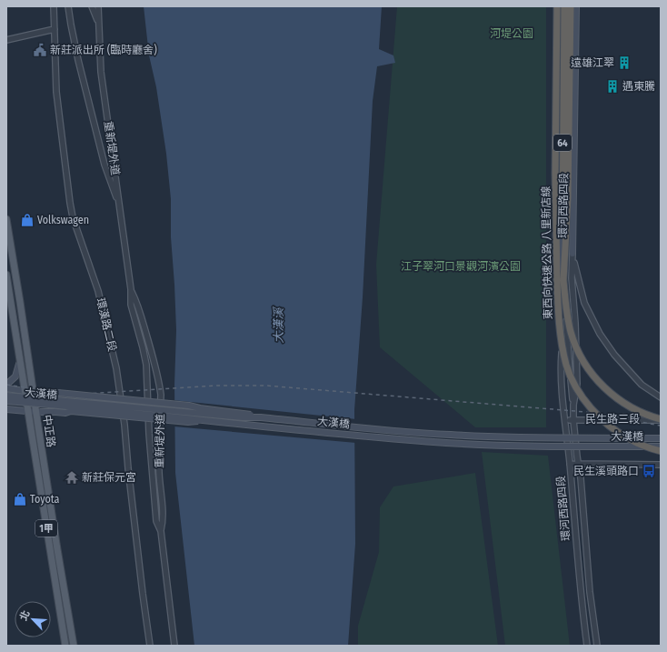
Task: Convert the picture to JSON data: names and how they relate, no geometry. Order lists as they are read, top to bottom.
{
  "streets": {
    "highway": ["64", "東西向快速公路 八里新店線"],
    "main road": [
      "環河西路四段",
      "大漢橋",
      "中正路",
      "1甲"
    ],
    "street": ["重新堤外道", "環漢路二段", "民生路三段"]
  },
  "crossings": [
    ["環河西路四段", "東西向快速公路 八里新店線"],
    ["環河西路四段", "民生路三段"],
    ["東西向快速公路 八里新店線", "民生路三段"]
  ],
  "water": ["大漢溪"],
  "parks": ["河堤公園", "江子翠河口景觀河濱公園"],
  "places": {
    "public building": ["新莊派出所 (臨時廳舍)"],
    "building": ["遠雄江翠", "遇東騰"],
    "shop": ["Volkswagen", "Toyota"],
    "bus stop": ["民生溪頭路口"],
    "temple": ["新莊保元宮"]
  },
  "north": "top left"
}
